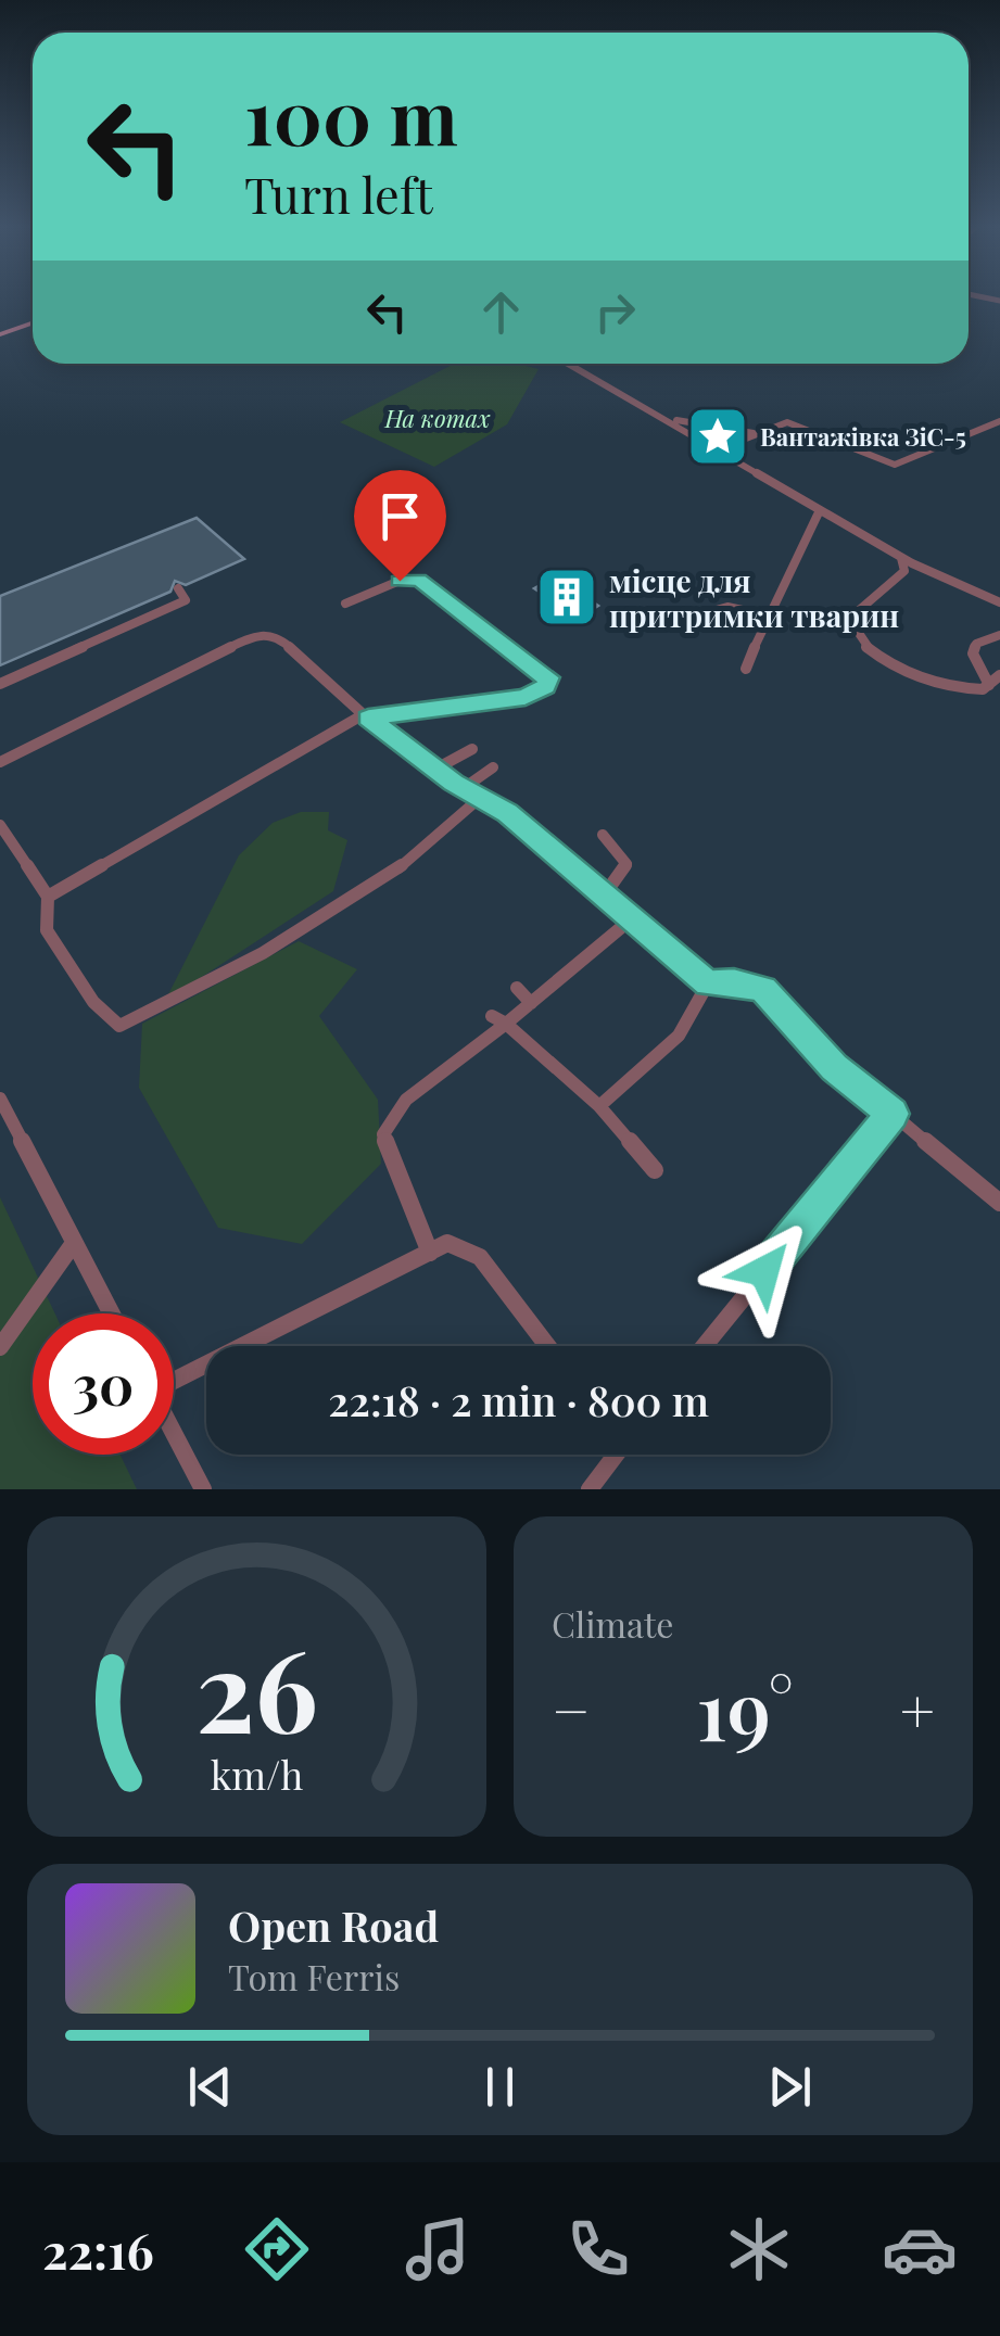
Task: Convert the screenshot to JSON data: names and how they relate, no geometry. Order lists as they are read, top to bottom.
{
  "parks": ["На котах"],
  "places": {
    "place": ["Вантажівка ЗіС-5"],
    "building": ["місце для притримки тварин"]
  },
  "page": {
    "turn": ["100 m", "Turn left"],
    "limit": "30",
    "trip": "22:18 · 2 min · 800 m",
    "tile": "Climate",
    "heat": ["−", "19°", "+"],
    "song": ["Open Road", "Tom Ferris"],
    "tabs": "22:16",
    "gauge": ["26", "km/h"]
  }
}
